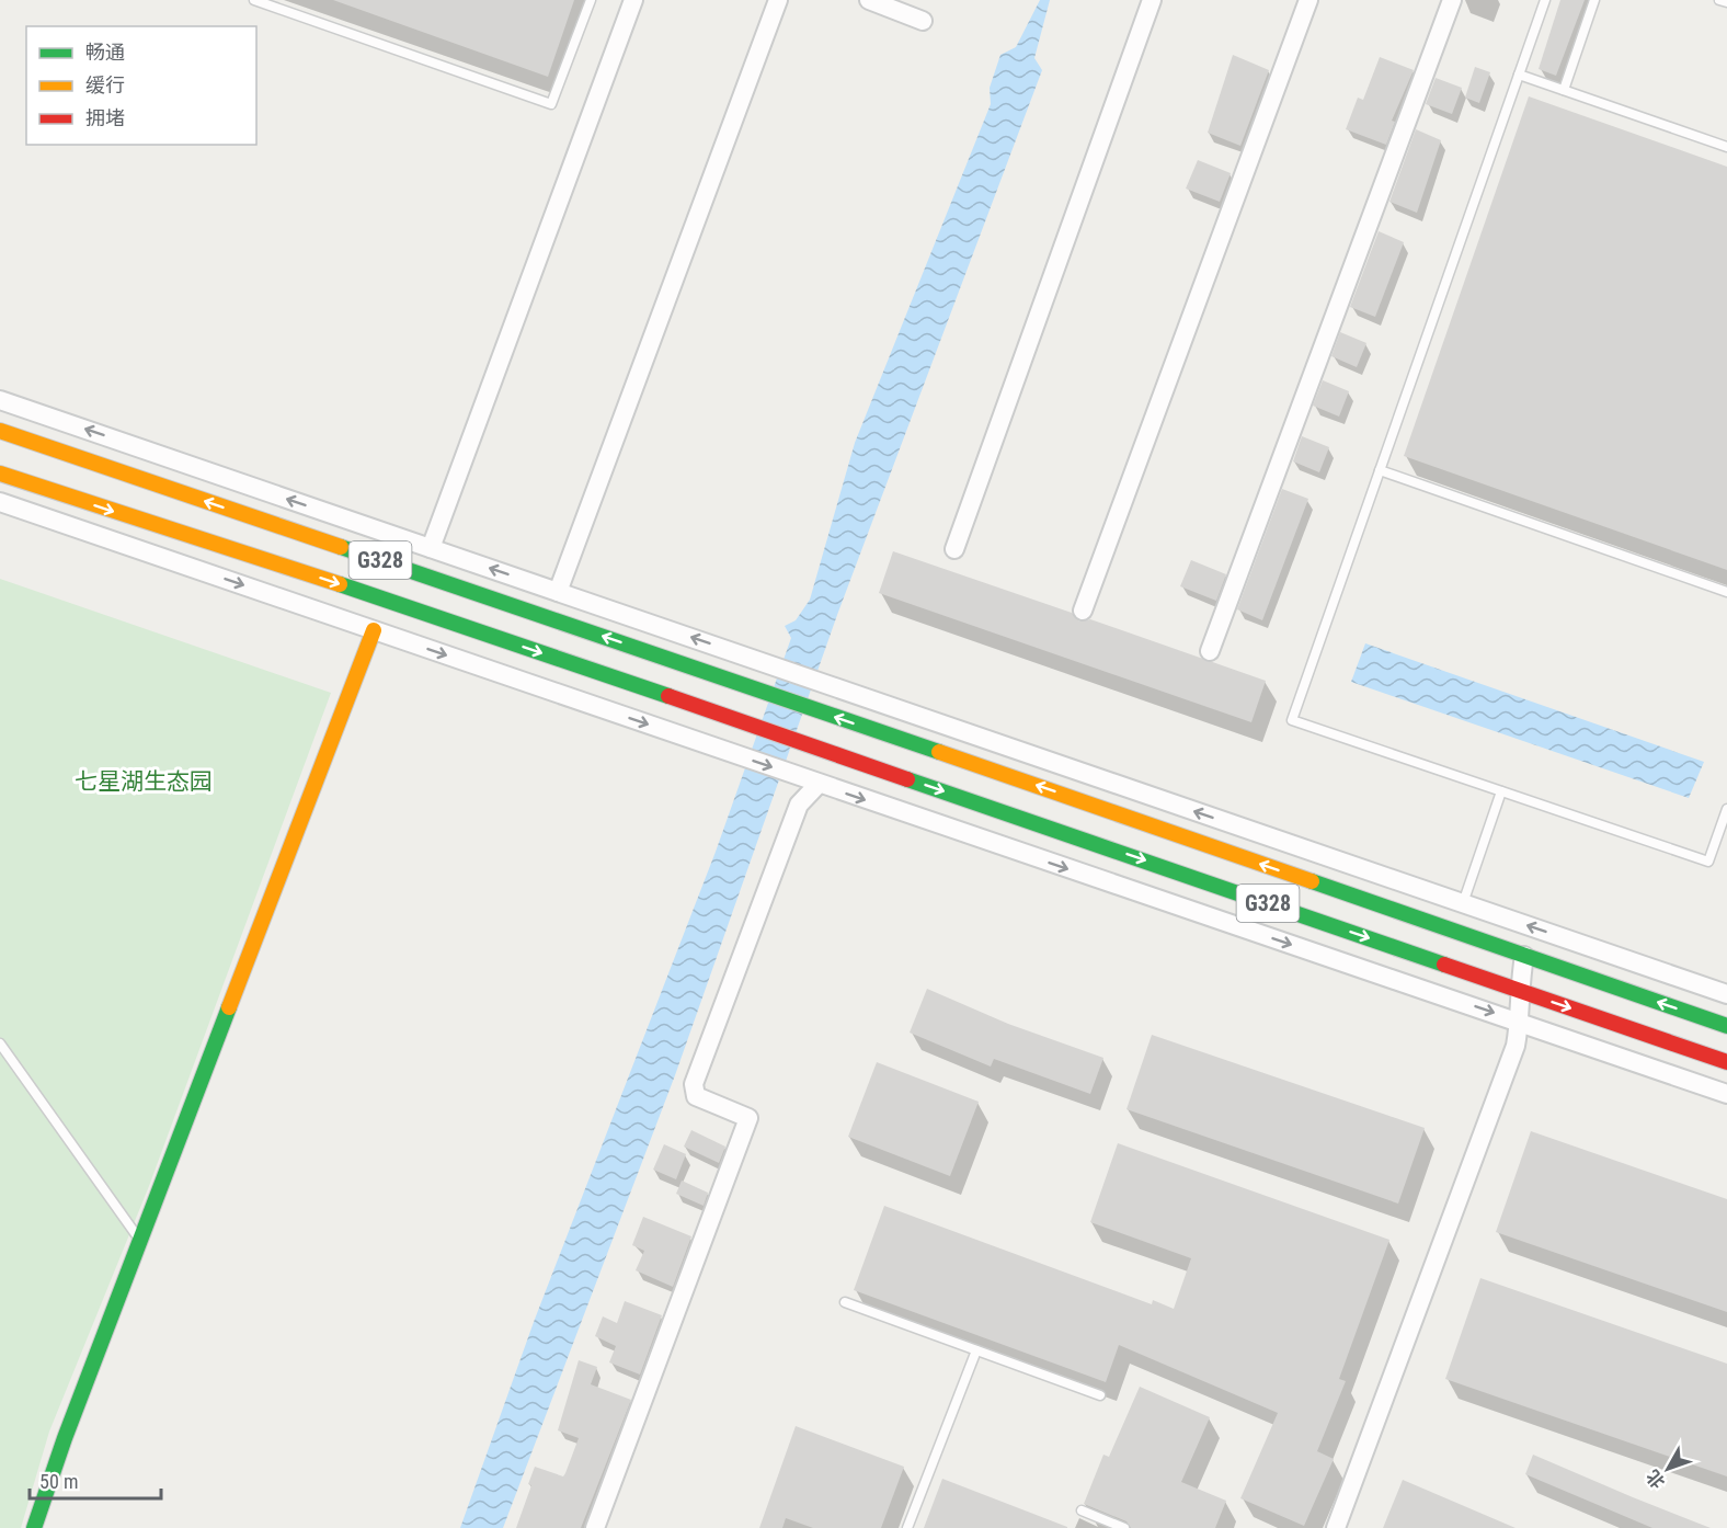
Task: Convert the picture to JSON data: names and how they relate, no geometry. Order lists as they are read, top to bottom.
{
  "streets": {
    "main road": ["G328"]
  },
  "parks": ["七星湖生态园"],
  "legend": ["畅通", "缓行", "拥堵"],
  "scale_bar": "50 m",
  "north": "bottom left"
}
